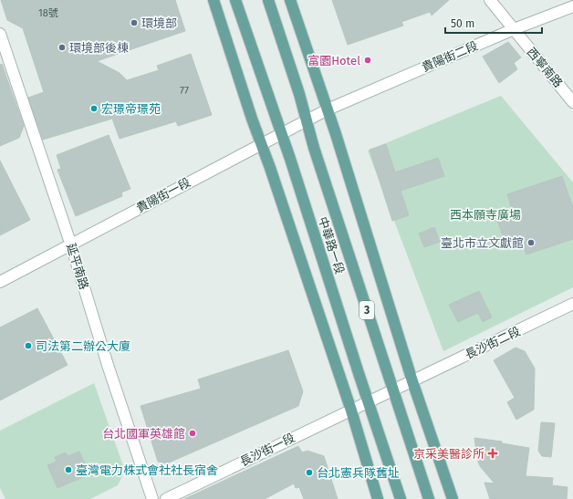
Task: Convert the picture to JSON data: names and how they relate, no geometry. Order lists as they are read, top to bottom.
{
  "streets": {
    "main road": ["中華路一段", "3"],
    "street": [
      "貴陽街二段",
      "西寧南路",
      "貴陽街一段",
      "延平南路",
      "長沙街二段",
      "長沙街一段"
    ]
  },
  "crossings": [
    ["貴陽街二段", "西寧南路"],
    ["貴陽街二段", "貴陽街一段"],
    ["貴陽街二段", "3"],
    ["貴陽街一段", "中華路一段"],
    ["貴陽街一段", "延平南路"],
    ["貴陽街一段", "3"],
    ["中華路一段", "長沙街二段"],
    ["中華路一段", "長沙街一段"],
    ["3", "長沙街二段"],
    ["長沙街二段", "長沙街一段"]
  ],
  "parks": ["西本願寺廣場"],
  "places": {
    "other": [
      "環境部",
      "環境部後棟",
      "富園Hotel",
      "宏璟帝璟苑",
      "臺北市立文獻館",
      "司法第二辦公大廈",
      "台北國軍英雄館",
      "臺灣電力株式會社社長宿舍",
      "台北憲兵隊舊址"
    ],
    "health": ["京采美醫診所"]
  },
  "house_numbers": ["18號", "77"],
  "scale_bar": "50 m"
}
